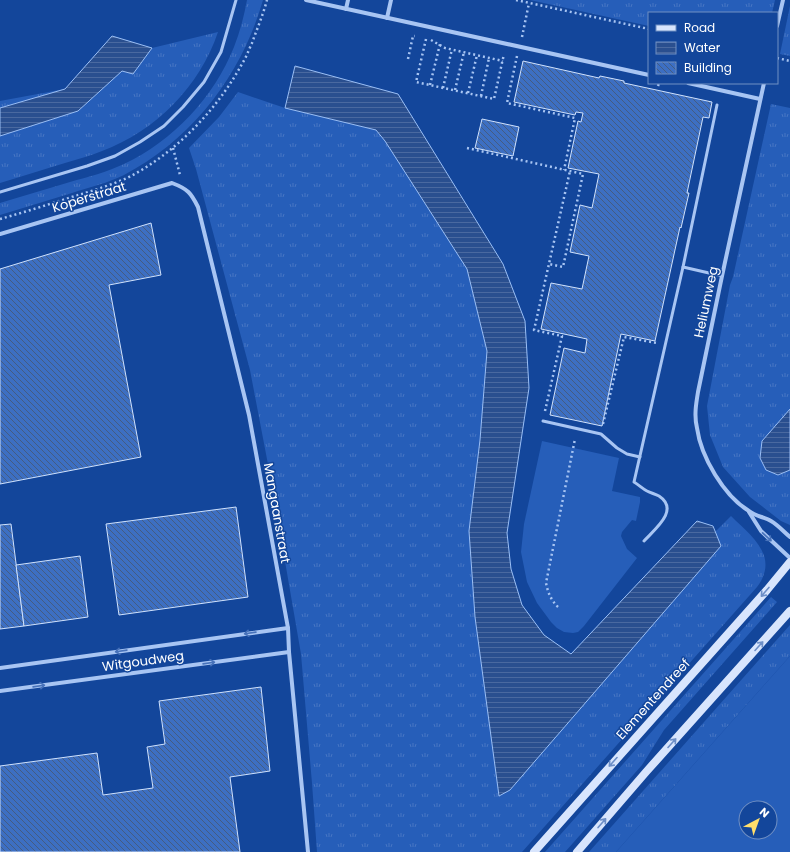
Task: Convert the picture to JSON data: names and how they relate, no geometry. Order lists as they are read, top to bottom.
{
  "streets": {
    "main road": ["Elementendreef"],
    "street": [
      "Koperstraat",
      "Heliumweg",
      "Mangaanstraat",
      "Witgoudweg"
    ]
  },
  "crossings": [
    ["Koperstraat", "Mangaanstraat"],
    ["Mangaanstraat", "Witgoudweg"]
  ],
  "legend": ["Road", "Water", "Building"],
  "north": "top right"
}
